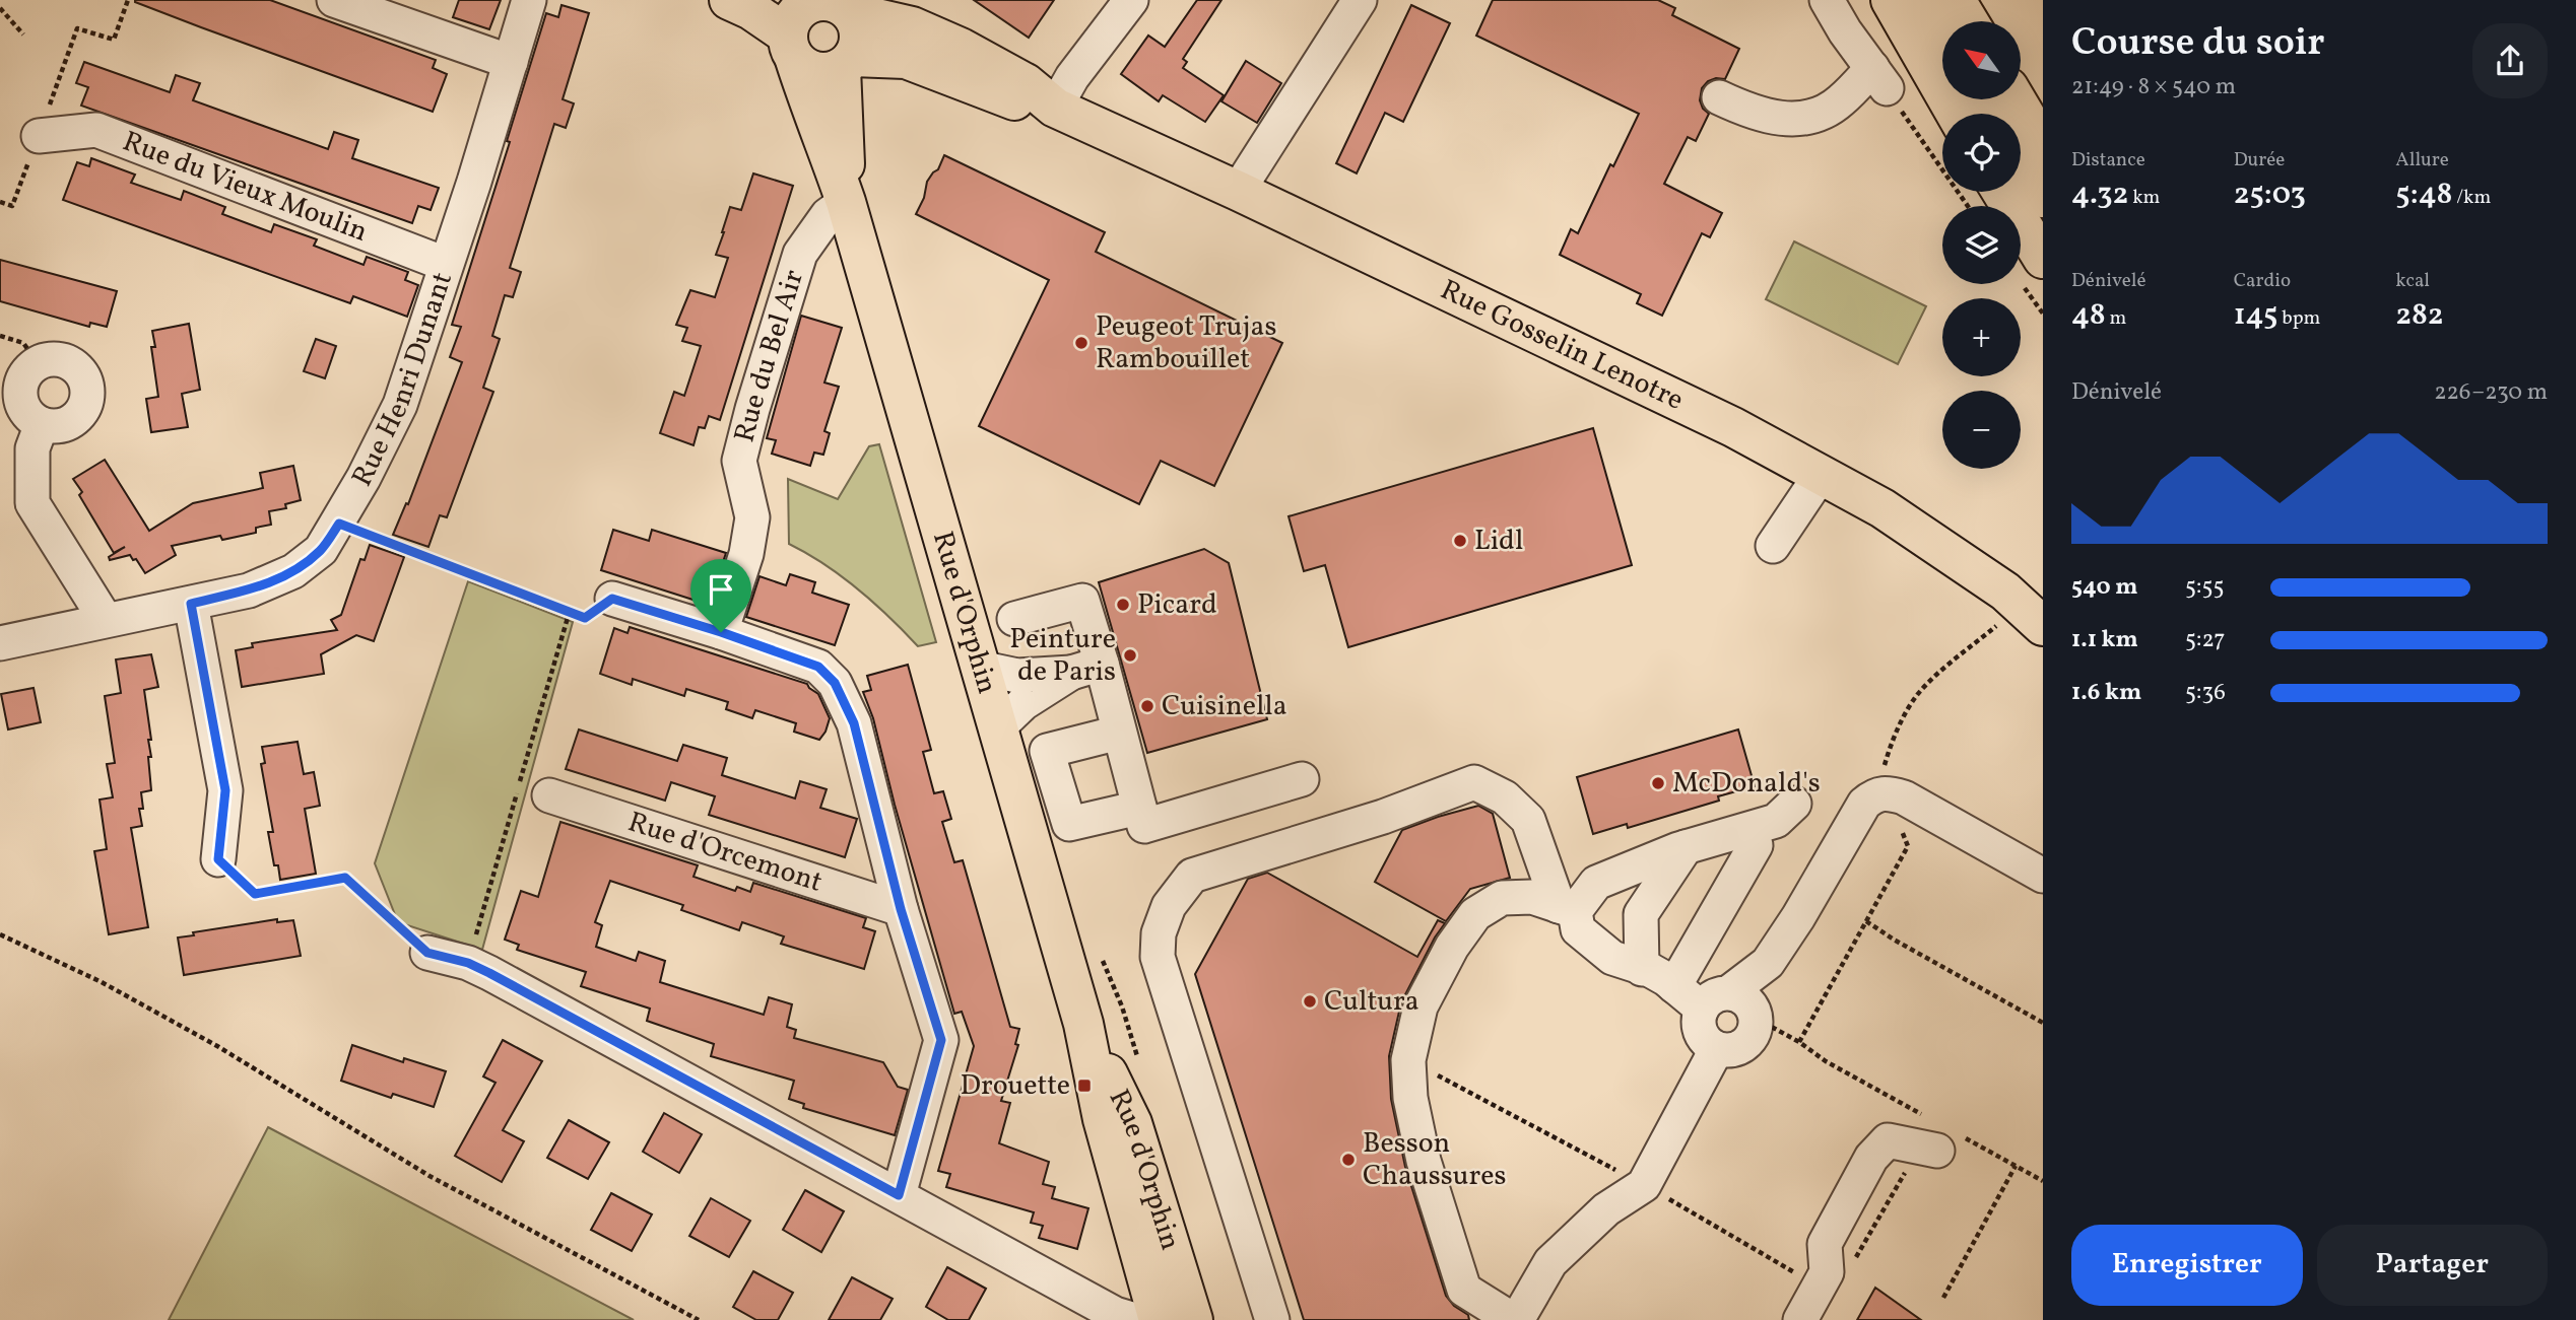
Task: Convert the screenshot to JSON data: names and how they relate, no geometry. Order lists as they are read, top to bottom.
{
  "streets": {
    "main road": ["Rue Gosselin Lenotre", "Rue d'Orphin"],
    "street": [
      "Rue du Vieux Moulin",
      "Rue du Bel Air",
      "Rue Henri Dunant",
      "Rue d'Orcemont"
    ]
  },
  "crossings": [
    ["Rue du Vieux Moulin", "Rue Henri Dunant"],
    ["Rue Gosselin Lenotre", "Rue d'Orphin"],
    ["Rue du Bel Air", "Rue d'Orphin"]
  ],
  "places": {
    "other": [
      "Peugeot Trujas Rambouillet",
      "Lidl",
      "Picard",
      "Peinture de Paris",
      "Cuisinella",
      "McDonald's",
      "Cultura",
      "Besson Chaussures"
    ],
    "transit": ["Drouette"]
  },
  "north": "top left",
  "page": {
    "heading": ["Course du soir", "21:49 · 8 × 540 m"],
    "map_buttons": ["+", "−"],
    "stats": [
      ["Distance", "4.32 km"],
      ["Durée", "25:03"],
      ["Allure", "5:48 /km"],
      ["Dénivelé", "48 m"],
      ["Cardio", "145 bpm"],
      ["kcal", "282"]
    ],
    "chart": ["Dénivelé", "226–230 m"],
    "list": [
      {
        "name": "540 m",
        "note": "5:55"
      },
      {
        "name": "1.1 km",
        "note": "5:27"
      },
      {
        "name": "1.6 km",
        "note": "5:36"
      }
    ],
    "buttons": ["Enregistrer", "Partager"]
  }
}
